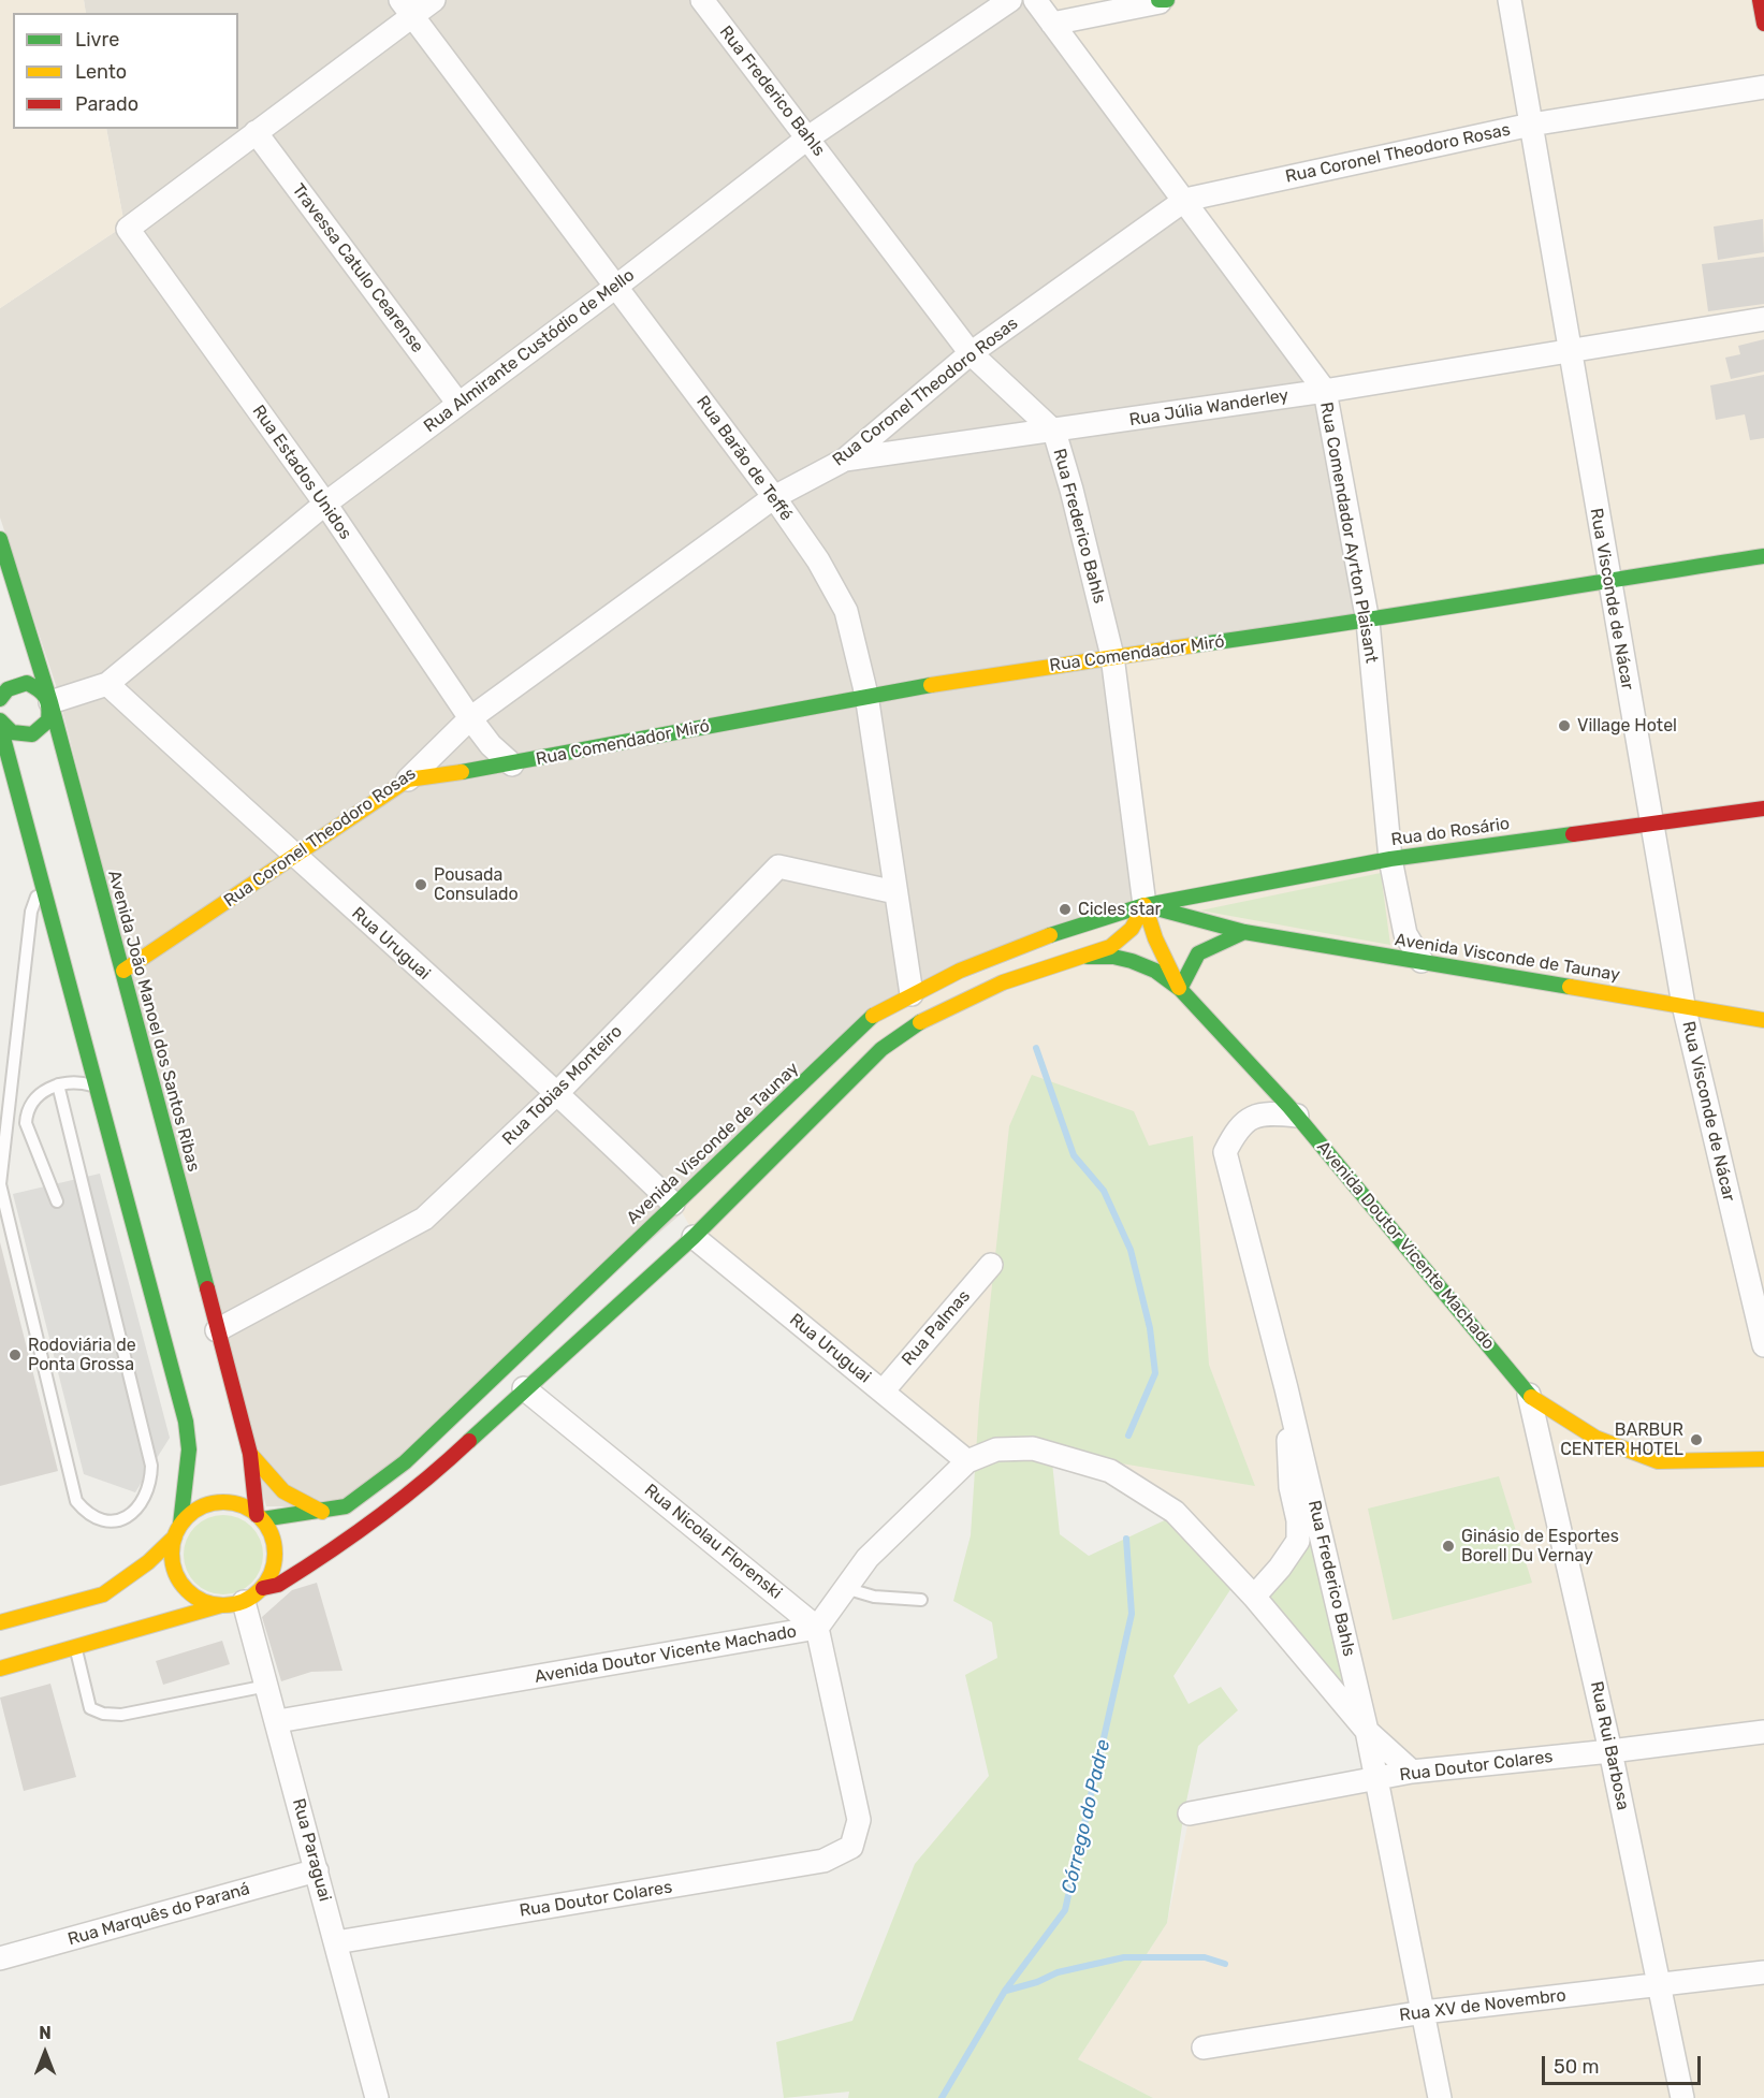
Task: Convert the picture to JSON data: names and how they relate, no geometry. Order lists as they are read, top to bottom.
{
  "streets": {
    "main road": [
      "Rua Coronel Theodoro Rosas",
      "Rua Comendador Miró",
      "Rua do Rosário",
      "Avenida Visconde de Taunay",
      "Avenida João Manoel dos Santos Ribas",
      "Avenida Doutor Vicente Machado"
    ],
    "street": [
      "Rua Frederico Bahls",
      "Travessa Catulo Cearense",
      "Rua Almirante Custódio de Mello",
      "Rua Júlia Wanderley",
      "Rua Barão de Teffé",
      "Rua Estados Unidos",
      "Rua Comendador Ayrton Plaisant",
      "Rua Visconde de Nácar",
      "Rua Uruguai",
      "Rua Tobias Monteiro",
      "Rua Palmas",
      "Rua Nicolau Florenski",
      "Rua Rui Barbosa",
      "Rua Doutor Colares",
      "Rua Paraguai",
      "Rua Marquês do Paraná",
      "Rua XV de Novembro"
    ]
  },
  "crossings": [
    ["Rua Frederico Bahls", "Rua Coronel Theodoro Rosas"],
    ["Rua Frederico Bahls", "Rua Almirante Custódio de Mello"],
    ["Rua Frederico Bahls", "Rua Júlia Wanderley"],
    ["Rua Frederico Bahls", "Rua Comendador Miró"],
    ["Rua Frederico Bahls", "Rua do Rosário"],
    ["Rua Frederico Bahls", "Avenida Visconde de Taunay"],
    ["Rua Frederico Bahls", "Avenida Doutor Vicente Machado"],
    ["Rua Frederico Bahls", "Rua Doutor Colares"],
    ["Rua Frederico Bahls", "Rua XV de Novembro"],
    ["Rua Coronel Theodoro Rosas", "Rua Júlia Wanderley"],
    ["Rua Coronel Theodoro Rosas", "Rua Barão de Teffé"],
    ["Rua Coronel Theodoro Rosas", "Rua Estados Unidos"],
    ["Rua Coronel Theodoro Rosas", "Rua Comendador Ayrton Plaisant"],
    ["Rua Coronel Theodoro Rosas", "Rua Visconde de Nácar"],
    ["Rua Coronel Theodoro Rosas", "Rua Comendador Miró"],
    ["Rua Coronel Theodoro Rosas", "Rua Uruguai"],
    ["Rua Coronel Theodoro Rosas", "Avenida João Manoel dos Santos Ribas"],
    ["Travessa Catulo Cearense", "Rua Almirante Custódio de Mello"],
    ["Travessa Catulo Cearense", "Rua Estados Unidos"],
    ["Rua Almirante Custódio de Mello", "Rua Barão de Teffé"],
    ["Rua Almirante Custódio de Mello", "Rua Estados Unidos"],
    ["Rua Almirante Custódio de Mello", "Rua Uruguai"],
    ["Rua Almirante Custódio de Mello", "Avenida João Manoel dos Santos Ribas"],
    ["Rua Júlia Wanderley", "Rua Comendador Ayrton Plaisant"],
    ["Rua Júlia Wanderley", "Rua Visconde de Nácar"],
    ["Rua Barão de Teffé", "Rua Comendador Miró"],
    ["Rua Barão de Teffé", "Avenida Visconde de Taunay"],
    ["Rua Barão de Teffé", "Rua Tobias Monteiro"],
    ["Rua Estados Unidos", "Rua Comendador Miró"],
    ["Rua Comendador Ayrton Plaisant", "Rua Comendador Miró"],
    ["Rua Comendador Ayrton Plaisant", "Rua do Rosário"],
    ["Rua Comendador Ayrton Plaisant", "Avenida Visconde de Taunay"],
    ["Rua Visconde de Nácar", "Rua Comendador Miró"],
    ["Rua Visconde de Nácar", "Rua do Rosário"],
    ["Rua Visconde de Nácar", "Avenida Visconde de Taunay"],
    ["Rua do Rosário", "Avenida Visconde de Taunay"],
    ["Rua Uruguai", "Avenida Visconde de Taunay"],
    ["Rua Uruguai", "Rua Tobias Monteiro"],
    ["Rua Uruguai", "Avenida Doutor Vicente Machado"],
    ["Rua Uruguai", "Rua Palmas"],
    ["Avenida Visconde de Taunay", "Avenida João Manoel dos Santos Ribas"],
    ["Avenida Visconde de Taunay", "Rua Paraguai"],
    ["Avenida João Manoel dos Santos Ribas", "Rua Tobias Monteiro"],
    ["Avenida João Manoel dos Santos Ribas", "Rua Paraguai"],
    ["Avenida Doutor Vicente Machado", "Rua Nicolau Florenski"],
    ["Avenida Doutor Vicente Machado", "Rua Rui Barbosa"],
    ["Avenida Doutor Vicente Machado", "Rua Doutor Colares"],
    ["Avenida Doutor Vicente Machado", "Rua Paraguai"],
    ["Rua Nicolau Florenski", "Rua Doutor Colares"],
    ["Rua Rui Barbosa", "Rua Doutor Colares"],
    ["Rua Rui Barbosa", "Rua XV de Novembro"],
    ["Rua Doutor Colares", "Rua Paraguai"],
    ["Rua Paraguai", "Rua Marquês do Paraná"]
  ],
  "water": ["Córrego do Padre"],
  "places": [
    "Village Hotel",
    "Pousada Consulado",
    "Cicles star",
    "Rodoviária de Ponta Grossa",
    "BARBUR CENTER HOTEL",
    "Ginásio de Esportes Borell Du Vernay"
  ],
  "legend": ["Livre", "Lento", "Parado"],
  "scale_bar": "50 m",
  "north": "top"
}
